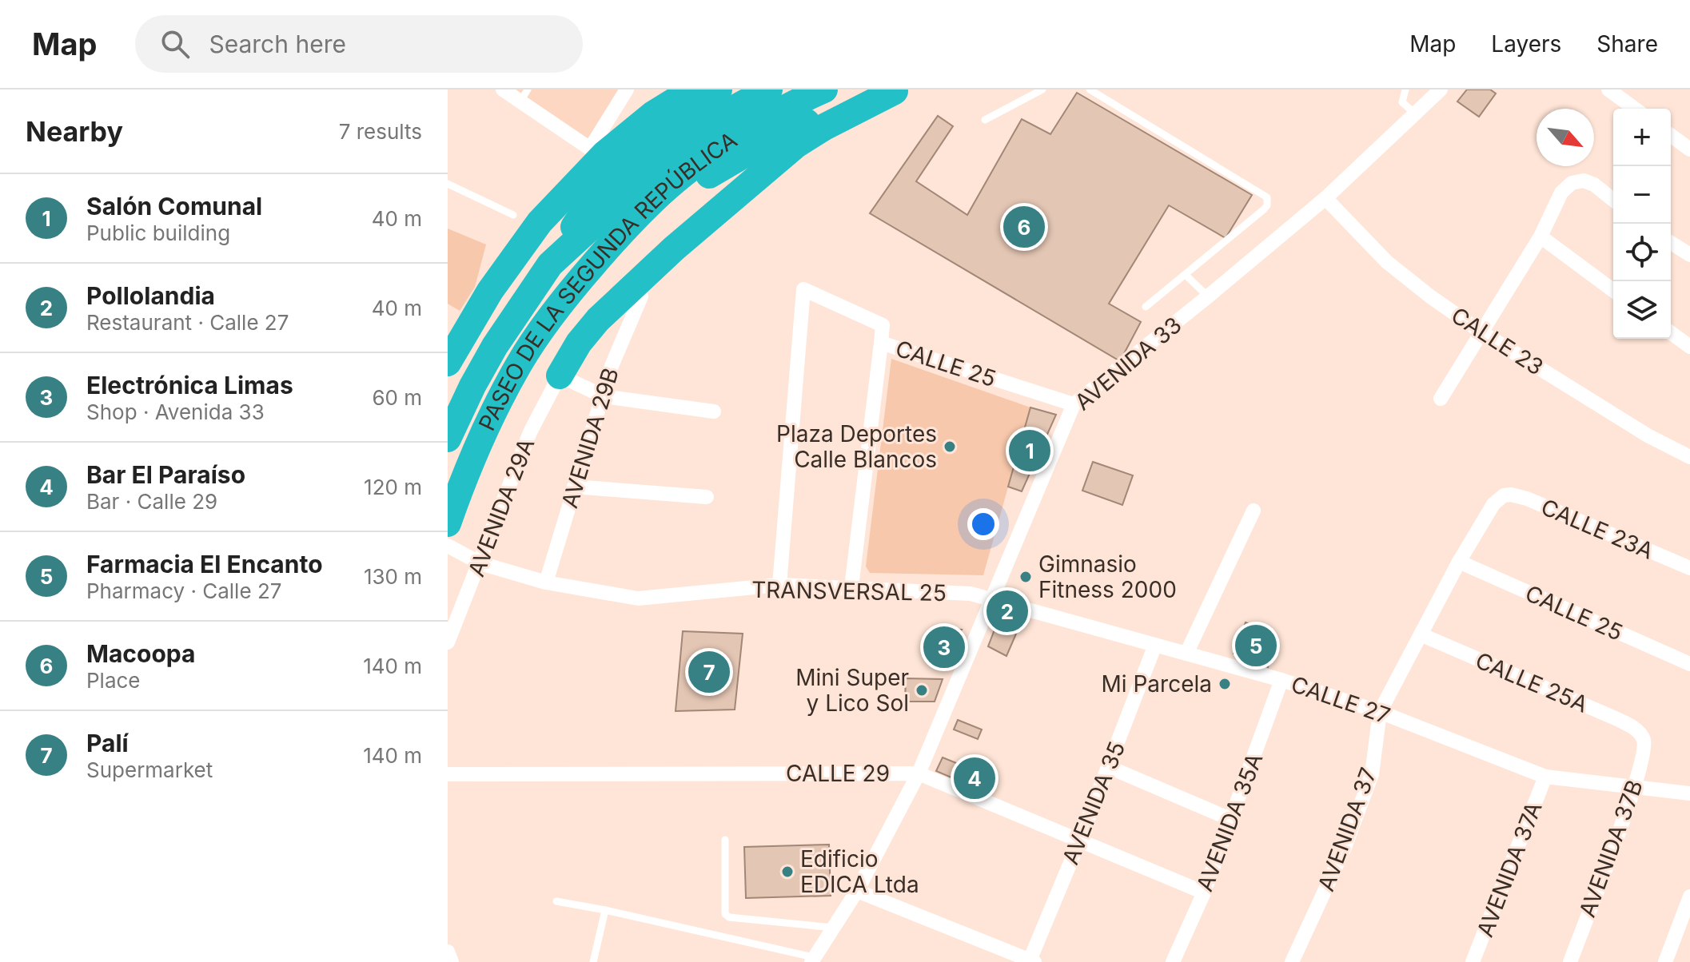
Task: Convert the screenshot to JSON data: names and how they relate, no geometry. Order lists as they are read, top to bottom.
{
  "streets": {
    "highway": ["PASEO DE LA SEGUNDA REPÚBLICA"],
    "street": [
      "CALLE 23",
      "CALLE 25",
      "AVENIDA 33",
      "AVENIDA 29B",
      "AVENIDA 29A",
      "CALLE 23A",
      "TRANSVERSAL 25",
      "CALLE 25A",
      "CALLE 27",
      "CALLE 29",
      "AVENIDA 35",
      "AVENIDA 35A",
      "AVENIDA 37",
      "AVENIDA 37B",
      "AVENIDA 37A"
    ]
  },
  "crossings": [
    ["CALLE 23", "AVENIDA 33"],
    ["CALLE 25", "AVENIDA 33"],
    ["CALLE 25", "TRANSVERSAL 25"],
    ["CALLE 25", "AVENIDA 37"],
    ["AVENIDA 33", "TRANSVERSAL 25"],
    ["AVENIDA 33", "CALLE 27"],
    ["AVENIDA 33", "CALLE 29"],
    ["AVENIDA 29B", "TRANSVERSAL 25"],
    ["AVENIDA 29A", "TRANSVERSAL 25"],
    ["CALLE 23A", "AVENIDA 37"],
    ["TRANSVERSAL 25", "CALLE 27"],
    ["CALLE 25A", "AVENIDA 37"],
    ["CALLE 25A", "AVENIDA 37B"],
    ["CALLE 27", "AVENIDA 35"],
    ["CALLE 27", "AVENIDA 35A"],
    ["CALLE 27", "AVENIDA 37"],
    ["CALLE 27", "AVENIDA 37B"],
    ["CALLE 27", "AVENIDA 37A"],
    ["CALLE 29", "AVENIDA 35"],
    ["CALLE 29", "AVENIDA 35A"]
  ],
  "places": [
    "Plaza Deportes Calle Blancos",
    "Gimnasio Fitness 2000",
    "Mi Parcela",
    "Mini Super y Lico Sol",
    "Edificio EDICA Ltda"
  ],
  "north": "bottom right",
  "page": {
    "header": "Map",
    "search": "Search here",
    "nav": ["Map", "Layers", "Share"],
    "heading": ["Nearby", "7 results"],
    "map_buttons": ["+", "−"],
    "list": [
      {
        "mark": "1",
        "name": "Salón Comunal",
        "note": "Public building",
        "value": "40 m"
      },
      {
        "mark": "2",
        "name": "Pollolandia",
        "note": "Restaurant · Calle 27",
        "value": "40 m"
      },
      {
        "mark": "3",
        "name": "Electrónica Limas",
        "note": "Shop · Avenida 33",
        "value": "60 m"
      },
      {
        "mark": "4",
        "name": "Bar El Paraíso",
        "note": "Bar · Calle 29",
        "value": "120 m"
      },
      {
        "mark": "5",
        "name": "Farmacia El Encanto",
        "note": "Pharmacy · Calle 27",
        "value": "130 m"
      },
      {
        "mark": "6",
        "name": "Macoopa",
        "note": "Place",
        "value": "140 m"
      },
      {
        "mark": "7",
        "name": "Palí",
        "note": "Supermarket",
        "value": "140 m"
      }
    ],
    "pins": [
      "6",
      "1",
      "2",
      "5",
      "3",
      "7",
      "4"
    ]
  }
}
